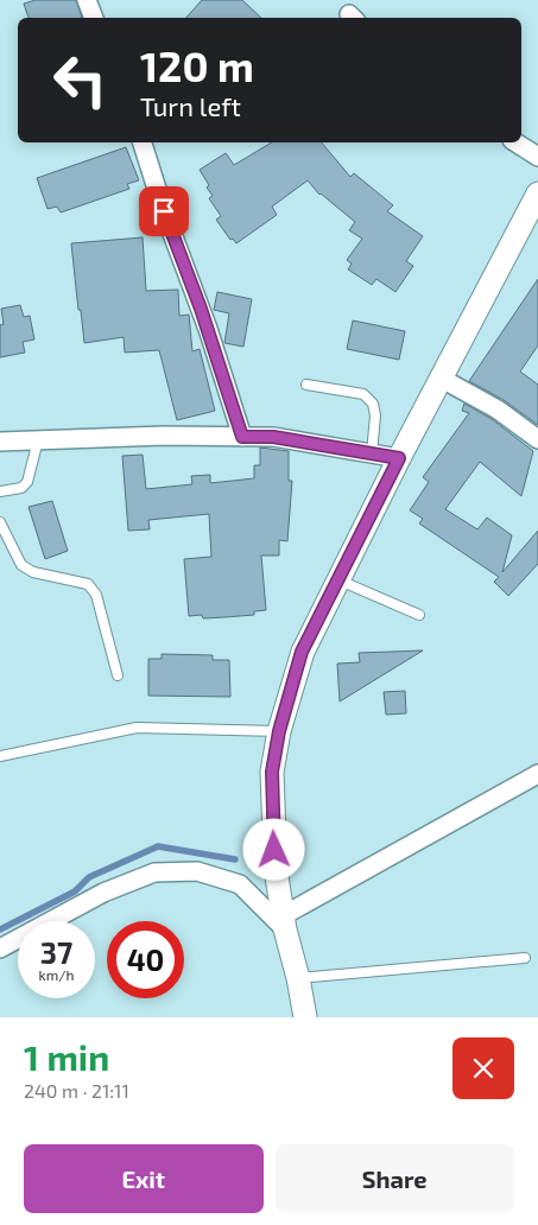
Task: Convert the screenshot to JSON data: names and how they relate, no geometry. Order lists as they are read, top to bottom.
{
  "page": {
    "turn": ["120 m", "Turn left"],
    "speed": "37 km/h",
    "limit": "40",
    "heading": ["1 min", "240 m · 21:11"],
    "buttons": ["Exit", "Share"]
  }
}
